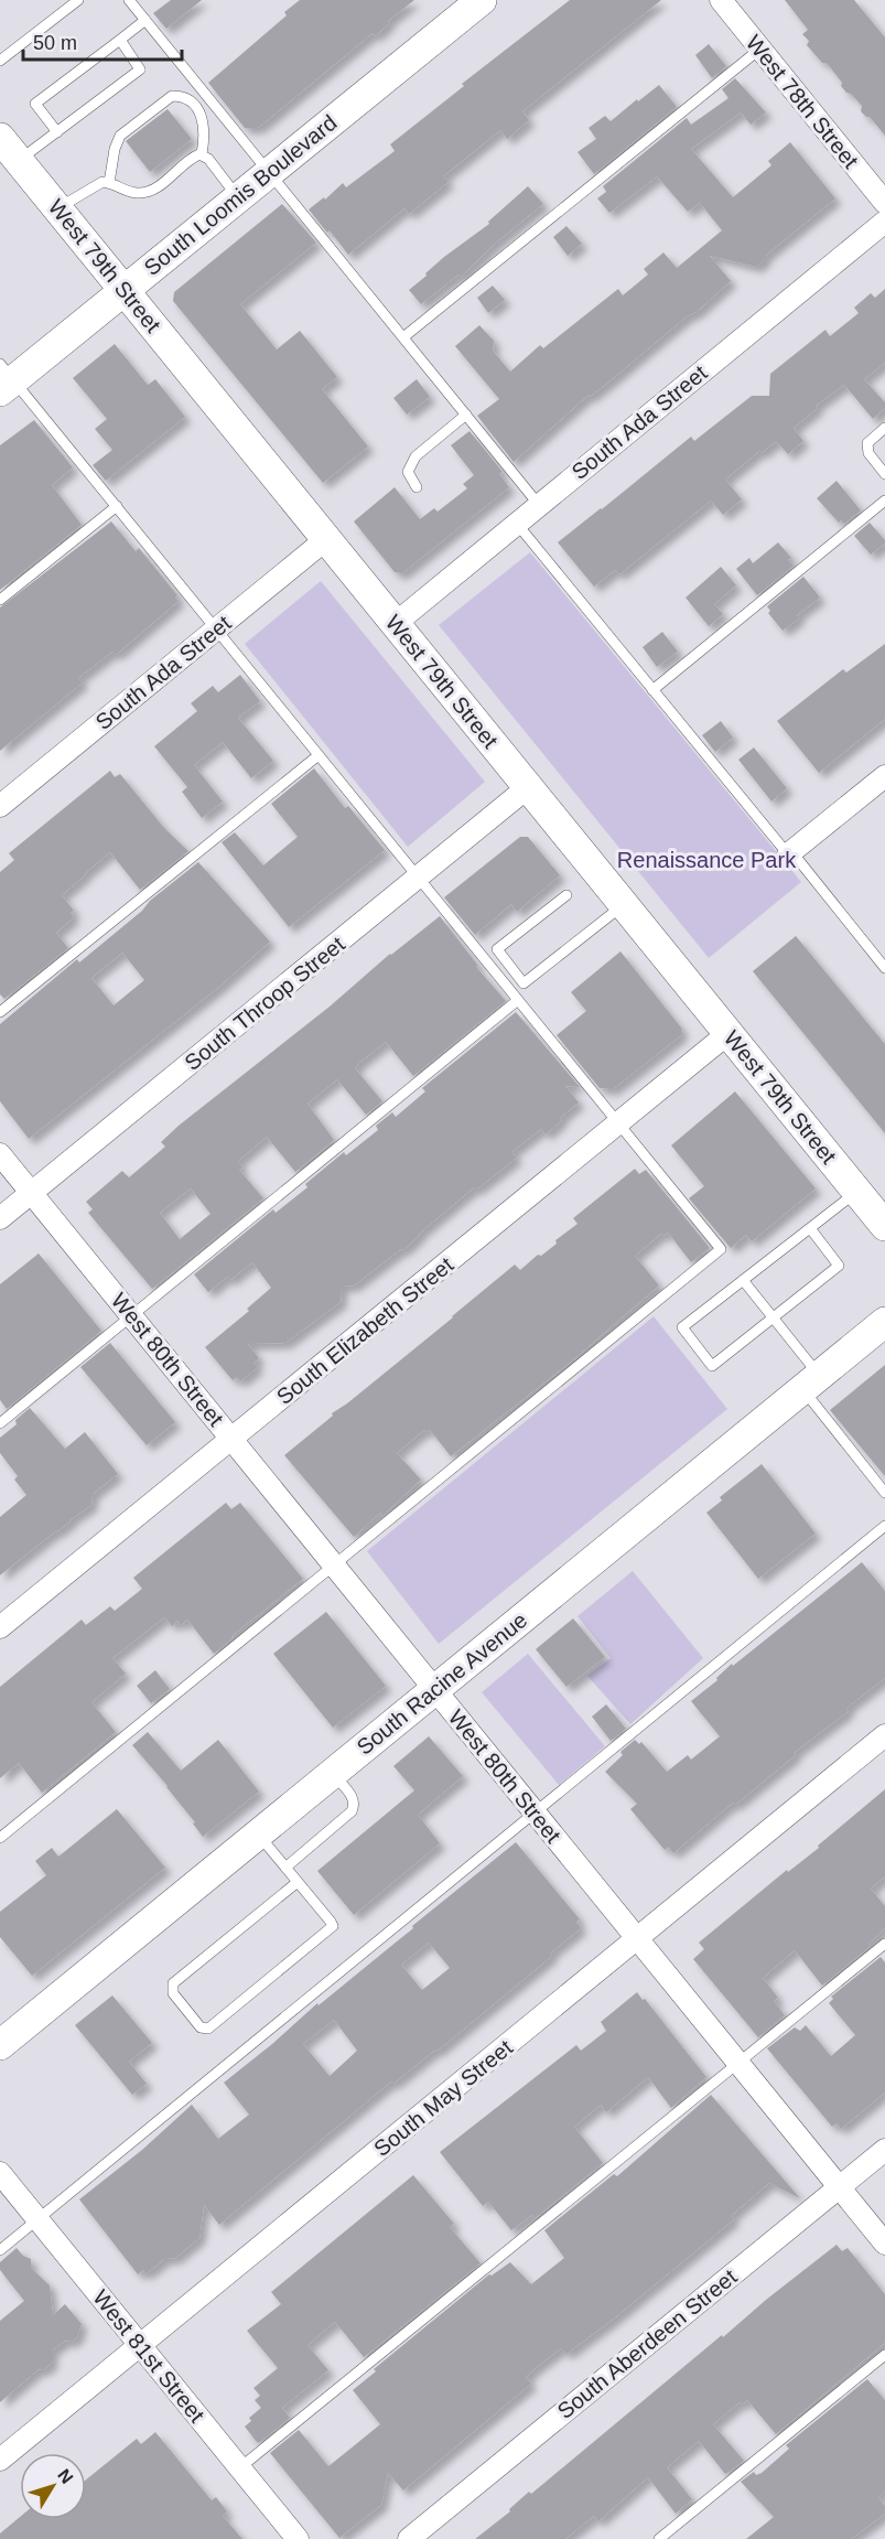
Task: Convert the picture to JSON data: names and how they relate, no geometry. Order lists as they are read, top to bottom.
{
  "streets": {
    "street": [
      "West 78th Street",
      "South Loomis Boulevard",
      "West 79th Street",
      "South Ada Street",
      "South Throop Street",
      "South Elizabeth Street",
      "West 80th Street",
      "South Racine Avenue",
      "South May Street",
      "South Aberdeen Street",
      "West 81st Street"
    ]
  },
  "crossings": [
    ["South Loomis Boulevard", "West 79th Street"],
    ["West 79th Street", "South Ada Street"],
    ["West 79th Street", "South Throop Street"],
    ["West 79th Street", "South Elizabeth Street"],
    ["South Throop Street", "West 80th Street"],
    ["South Elizabeth Street", "West 80th Street"],
    ["West 80th Street", "South Racine Avenue"],
    ["West 80th Street", "South May Street"],
    ["West 80th Street", "South Aberdeen Street"],
    ["South May Street", "West 81st Street"]
  ],
  "parks": ["Renaissance Park"],
  "scale_bar": "50 m",
  "north": "top right"
}
